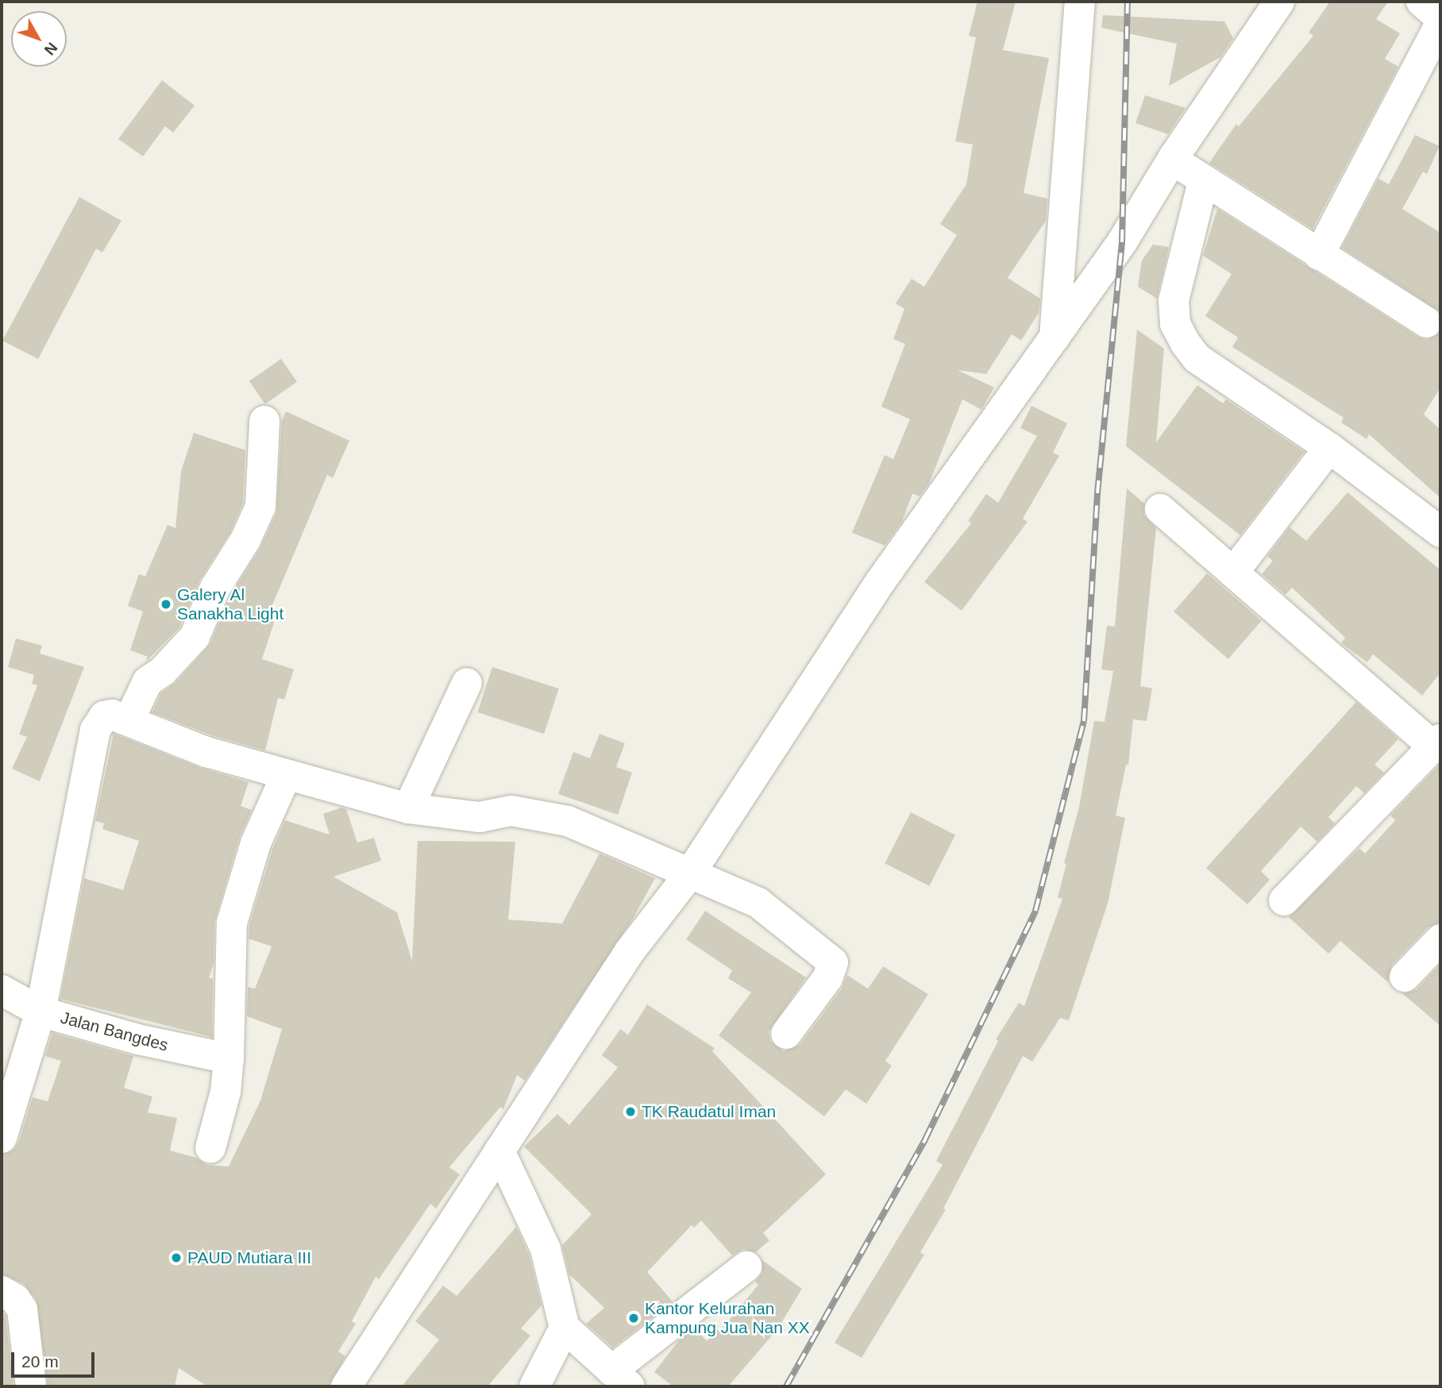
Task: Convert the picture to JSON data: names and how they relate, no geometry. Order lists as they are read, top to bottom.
{
  "streets": {
    "street": ["Jalan Bangdes"]
  },
  "places": [
    "Galery Al Sanakha Light",
    "TK Raudatul Iman",
    "PAUD Mutiara III",
    "Kantor Kelurahan Kampung Jua Nan XX"
  ],
  "scale_bar": "20 m",
  "north": "bottom right"
}
